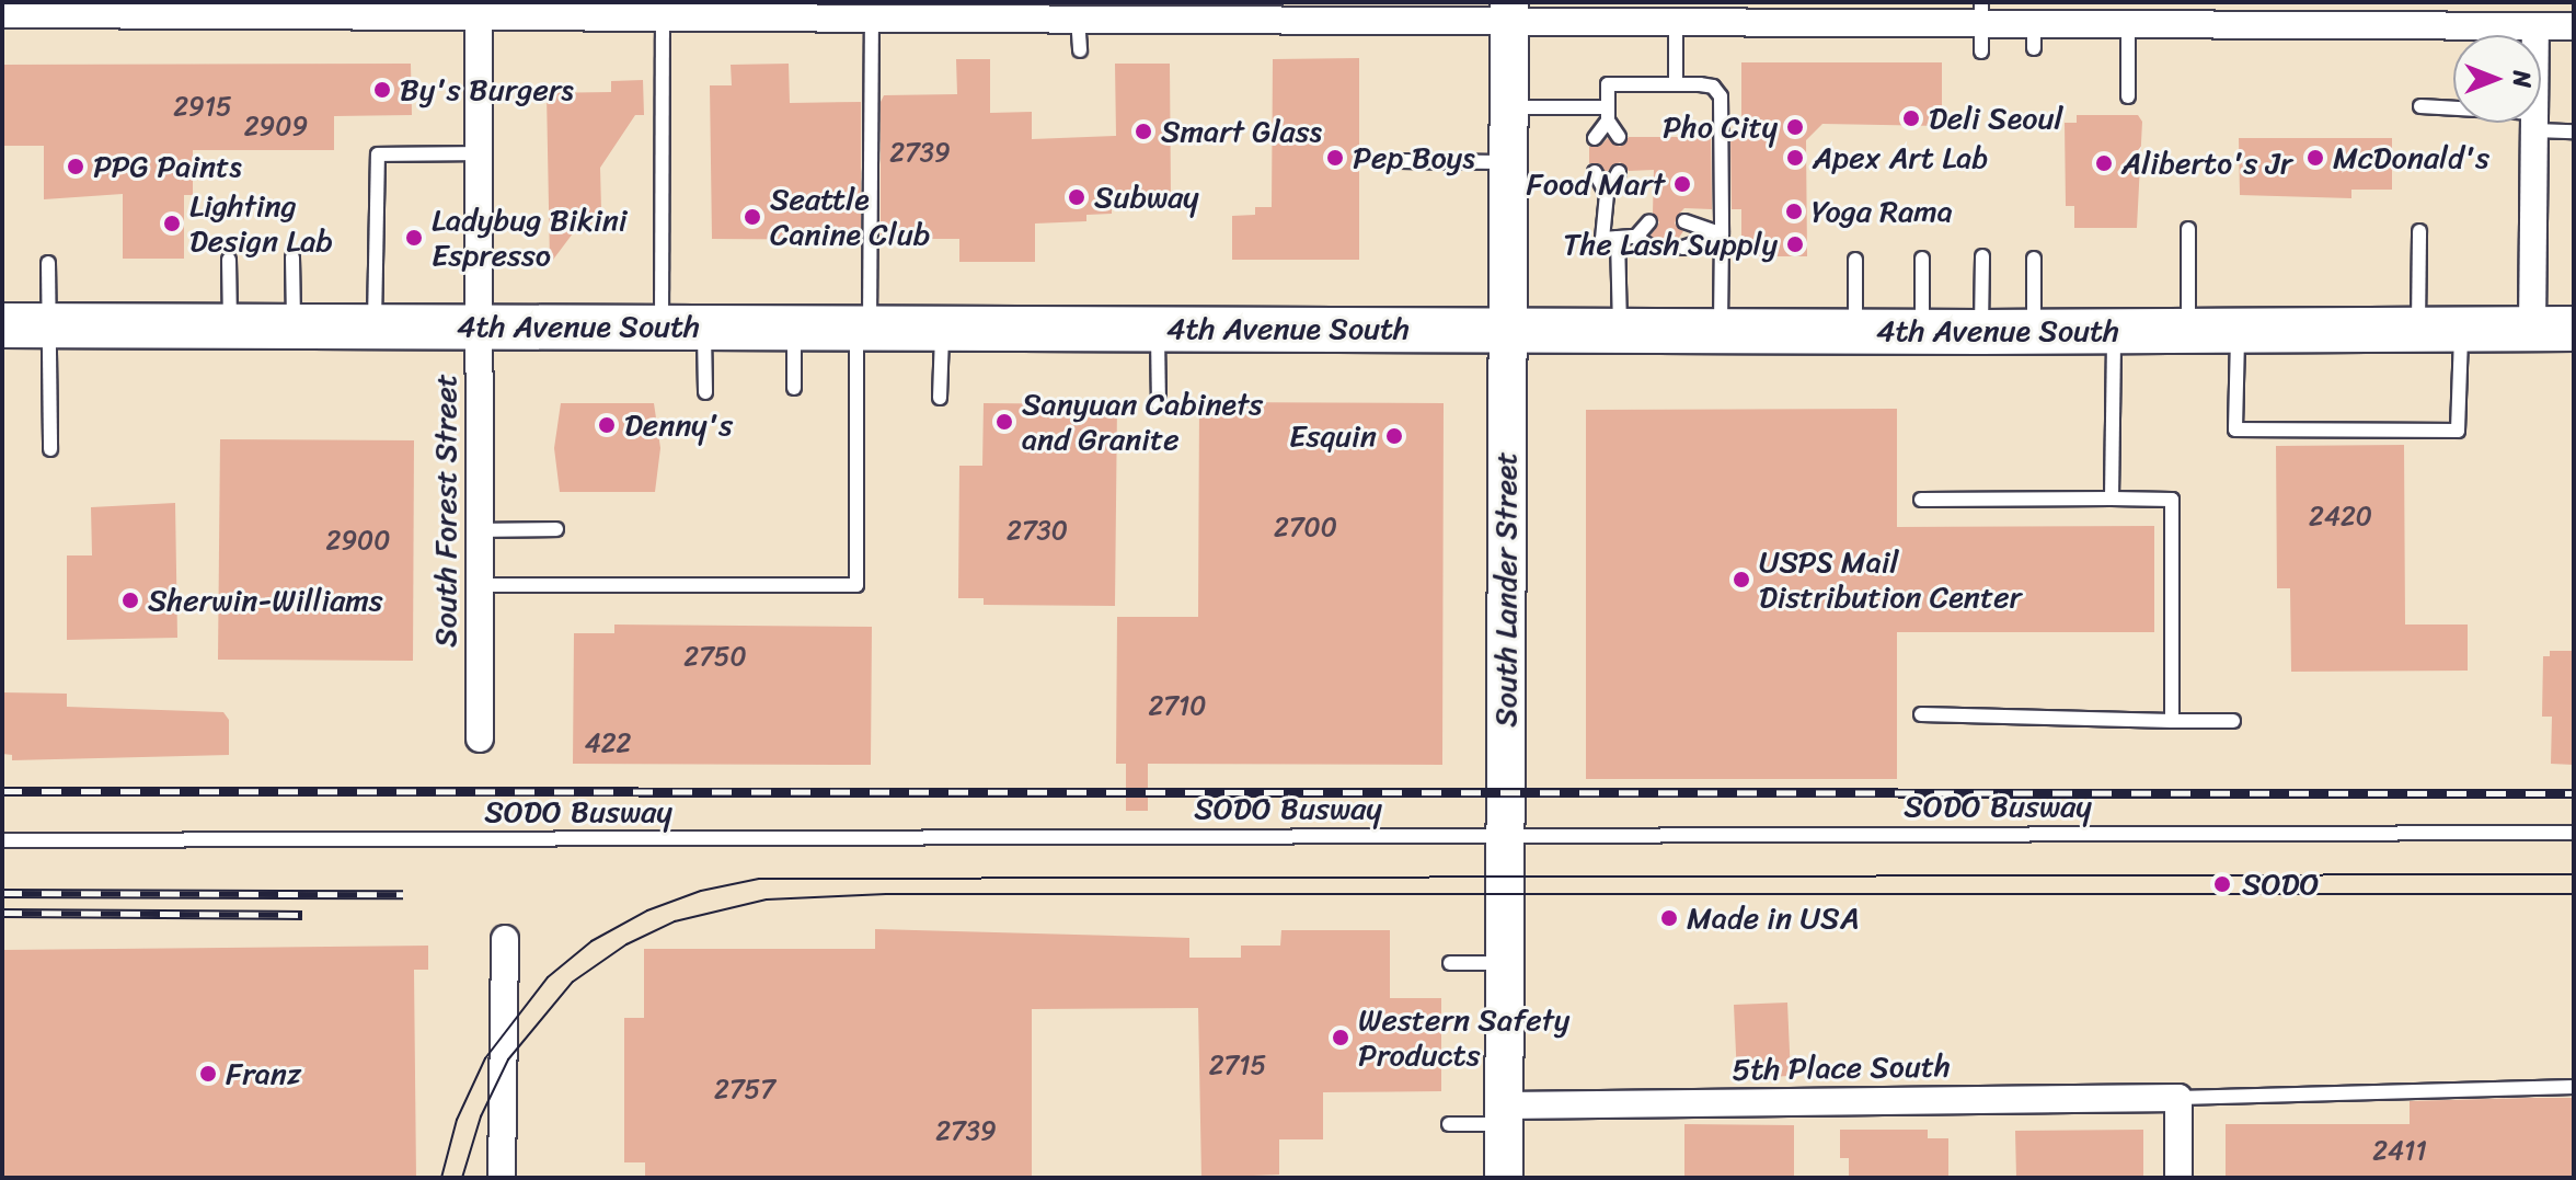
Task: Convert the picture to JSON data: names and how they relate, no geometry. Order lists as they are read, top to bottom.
{
  "streets": {
    "main road": ["4th Avenue South", "South Lander Street"],
    "street": ["South Forest Street", "5th Place South"],
    "lane": ["SODO Busway"]
  },
  "crossings": [
    ["4th Avenue South", "South Forest Street"],
    ["4th Avenue South", "South Lander Street"],
    ["South Lander Street", "SODO Busway"],
    ["South Lander Street", "5th Place South"]
  ],
  "places": [
    "By's Burgers",
    "Deli Seoul",
    "Pho City",
    "Smart Glass",
    "Pep Boys",
    "Apex Art Lab",
    "McDonald's",
    "Aliberto's Jr",
    "PPG Paints",
    "Food Mart",
    "Subway",
    "Yoga Rama",
    "Seattle Canine Club",
    "Lighting Design Lab",
    "Ladybug Bikini Espresso",
    "The Lash Supply",
    "Sanyuan Cabinets and Granite",
    "Denny's",
    "Esquin",
    "USPS Mail Distribution Center",
    "Sherwin-Williams",
    "SODO",
    "Made in USA",
    "Western Safety Products",
    "Franz"
  ],
  "house_numbers": [
    "2915",
    "2909",
    "2739",
    "2420",
    "2700",
    "2730",
    "2900",
    "2750",
    "2710",
    "422",
    "2715",
    "2757",
    "2739",
    "2411"
  ],
  "north": "right"
}
